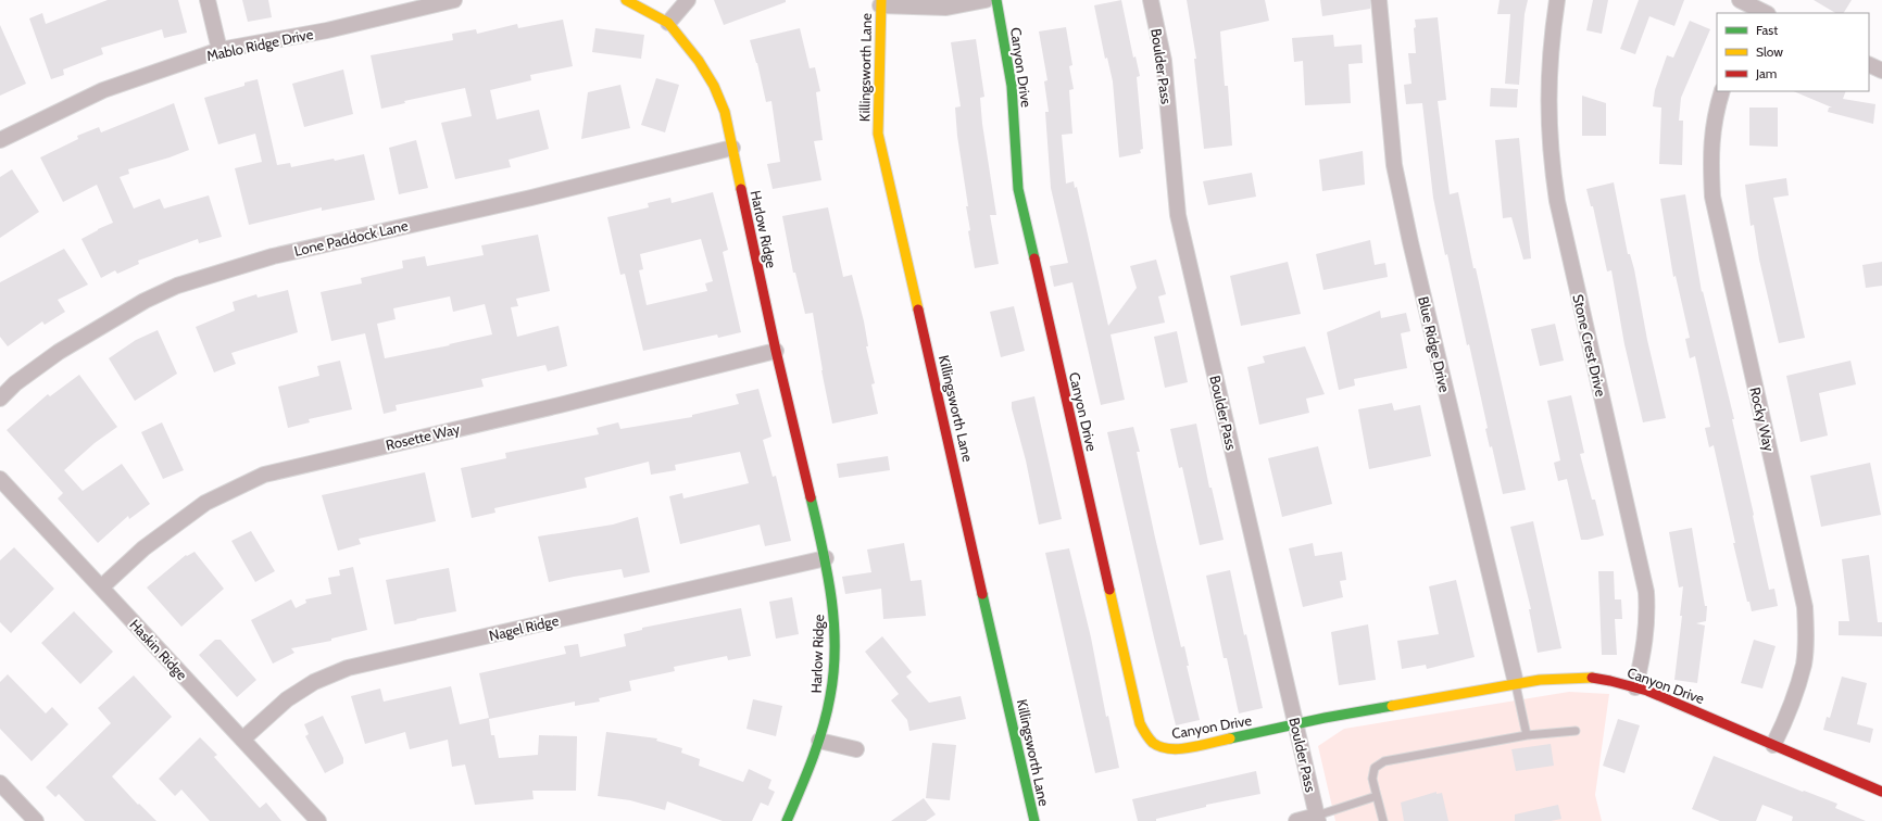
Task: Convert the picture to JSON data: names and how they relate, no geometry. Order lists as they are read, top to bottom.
{
  "streets": {
    "street": [
      "Mablo Ridge Drive",
      "Boulder Pass",
      "Killingsworth Lane",
      "Canyon Drive",
      "Harlow Ridge",
      "Lone Paddock Lane",
      "Blue Ridge Drive",
      "Stone Crest Drive",
      "Rocky Way",
      "Rosette Way",
      "Nagel Ridge",
      "Haskin Ridge"
    ]
  },
  "crossings": [
    ["Boulder Pass", "Canyon Drive"],
    ["Canyon Drive", "Blue Ridge Drive"],
    ["Canyon Drive", "Stone Crest Drive"],
    ["Canyon Drive", "Rocky Way"],
    ["Harlow Ridge", "Lone Paddock Lane"],
    ["Harlow Ridge", "Rosette Way"],
    ["Harlow Ridge", "Nagel Ridge"],
    ["Rosette Way", "Haskin Ridge"],
    ["Nagel Ridge", "Haskin Ridge"]
  ],
  "legend": ["Fast", "Slow", "Jam"]
}
